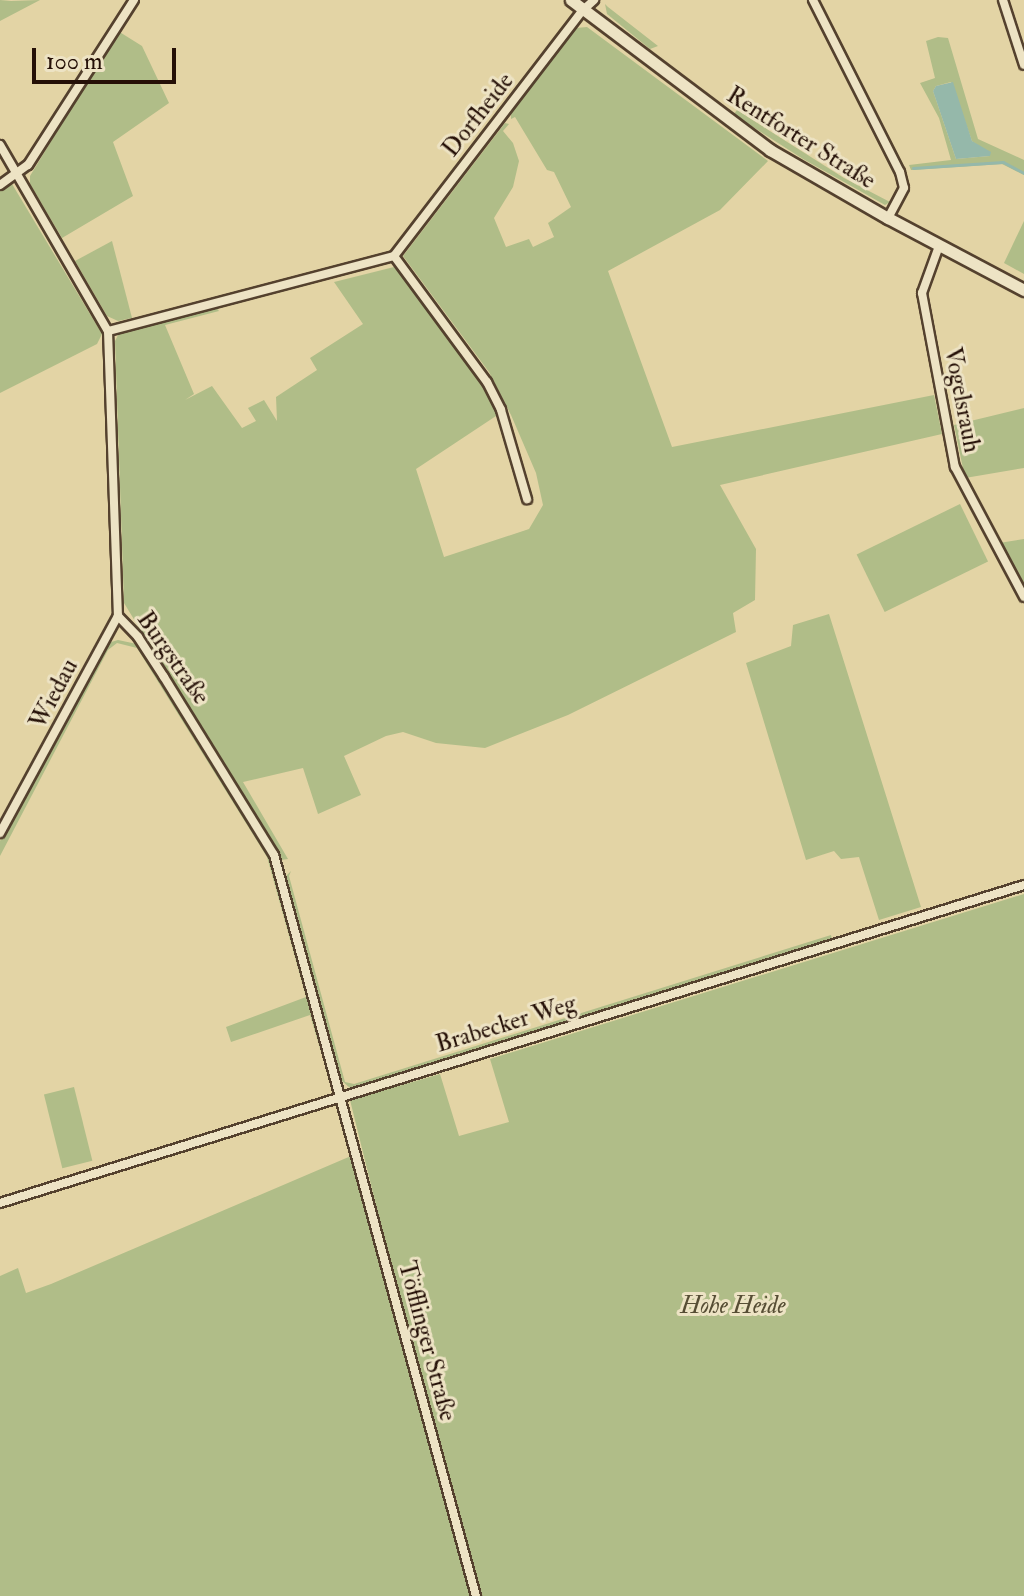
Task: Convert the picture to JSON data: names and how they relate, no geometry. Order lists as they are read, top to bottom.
{
  "streets": {
    "main road": ["Rentforter Straße"],
    "street": [
      "Dorfheide",
      "Vogelsrauh",
      "Burgstraße",
      "Wiedau",
      "Brabecker Weg",
      "Töfflinger Straße"
    ]
  },
  "crossings": [
    ["Dorfheide", "Rentforter Straße"],
    ["Rentforter Straße", "Vogelsrauh"],
    ["Burgstraße", "Wiedau"],
    ["Burgstraße", "Brabecker Weg"],
    ["Burgstraße", "Töfflinger Straße"],
    ["Brabecker Weg", "Töfflinger Straße"]
  ],
  "parks": ["Hohe Heide"],
  "scale_bar": "100 m"
}
